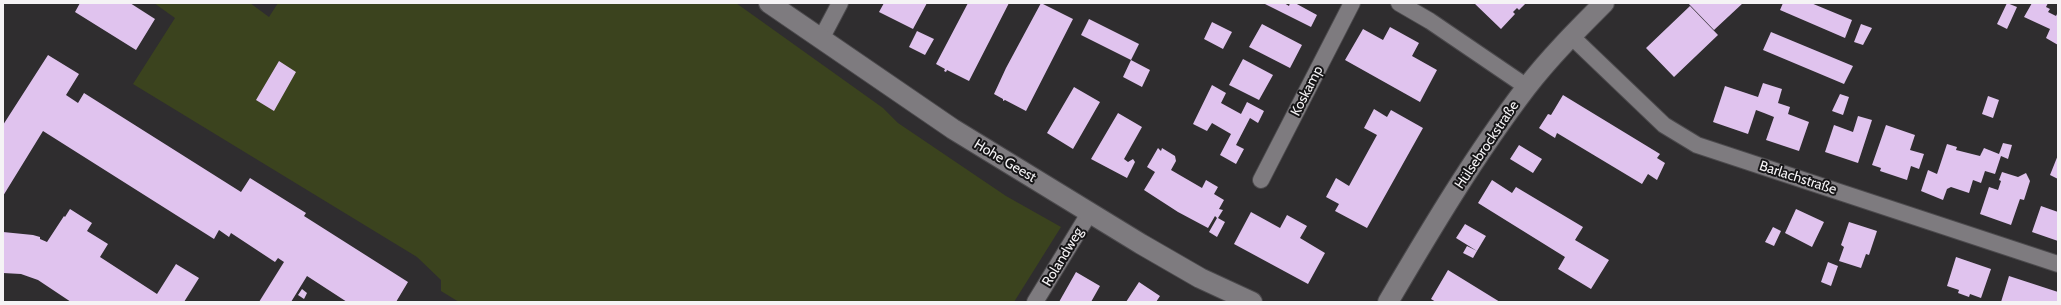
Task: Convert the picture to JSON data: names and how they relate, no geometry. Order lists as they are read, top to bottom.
{
  "streets": {
    "street": [
      "Koskamp",
      "Hülsebrockstraße",
      "Hohe Geest",
      "Barlachstraße",
      "Rolandweg"
    ]
  },
  "crossings": [
    ["Hülsebrockstraße", "Barlachstraße"],
    ["Hohe Geest", "Rolandweg"]
  ]
}
